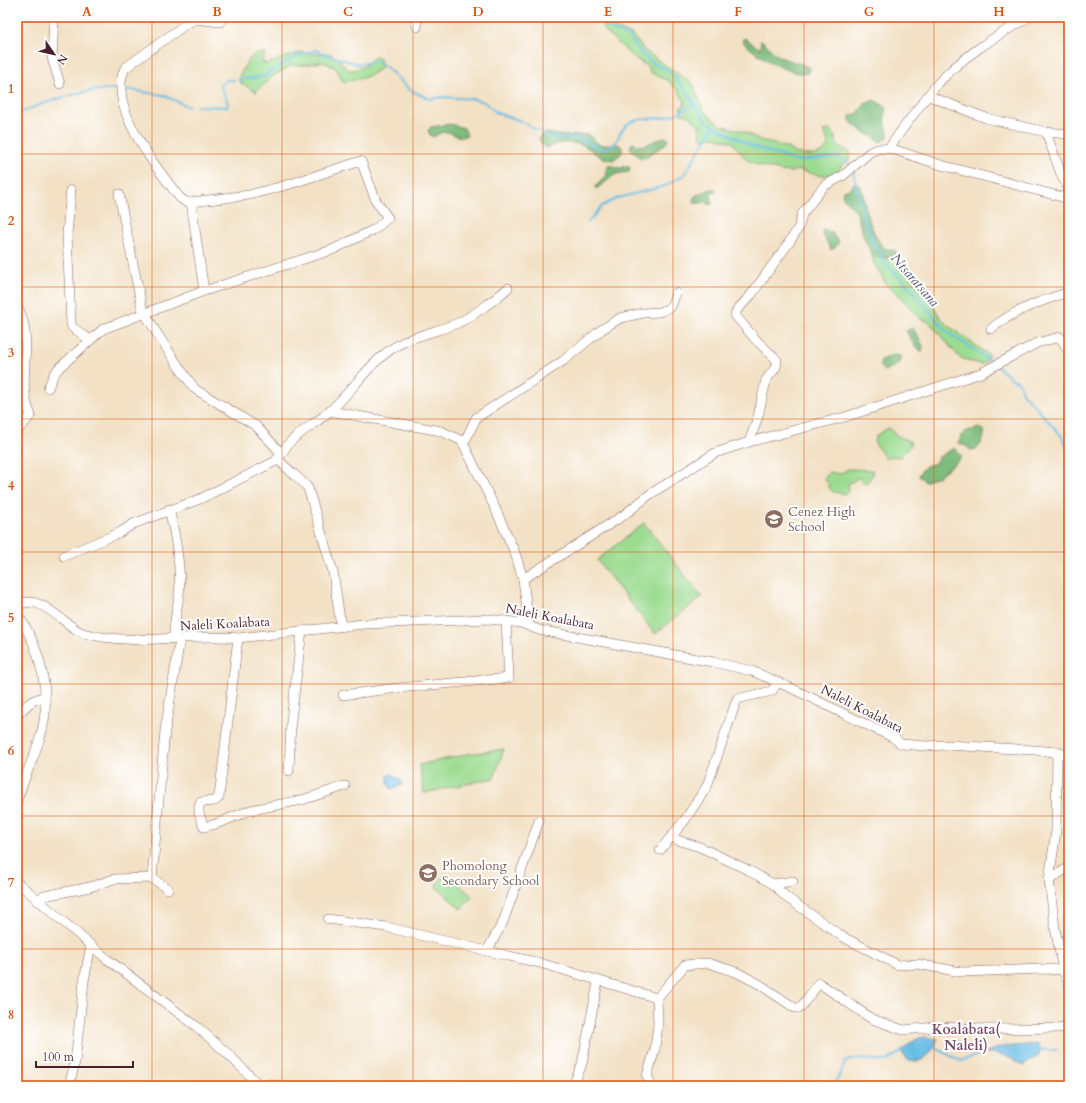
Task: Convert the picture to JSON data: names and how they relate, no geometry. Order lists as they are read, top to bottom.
{
  "streets": {
    "street": ["Naleli Koalabata"]
  },
  "districts": ["Koalabata( Naleli)"],
  "water": ["Ntsaratsana"],
  "places": {
    "school or university": ["Cenez High School", "Phomolong Secondary School"]
  },
  "scale_bar": "100 m",
  "north": "bottom right",
  "grid": {
    "columns": [
      "A",
      "B",
      "C",
      "D",
      "E",
      "F",
      "G",
      "H"
    ],
    "rows": [
      "1",
      "2",
      "3",
      "4",
      "5",
      "6",
      "7",
      "8"
    ]
  }
}
